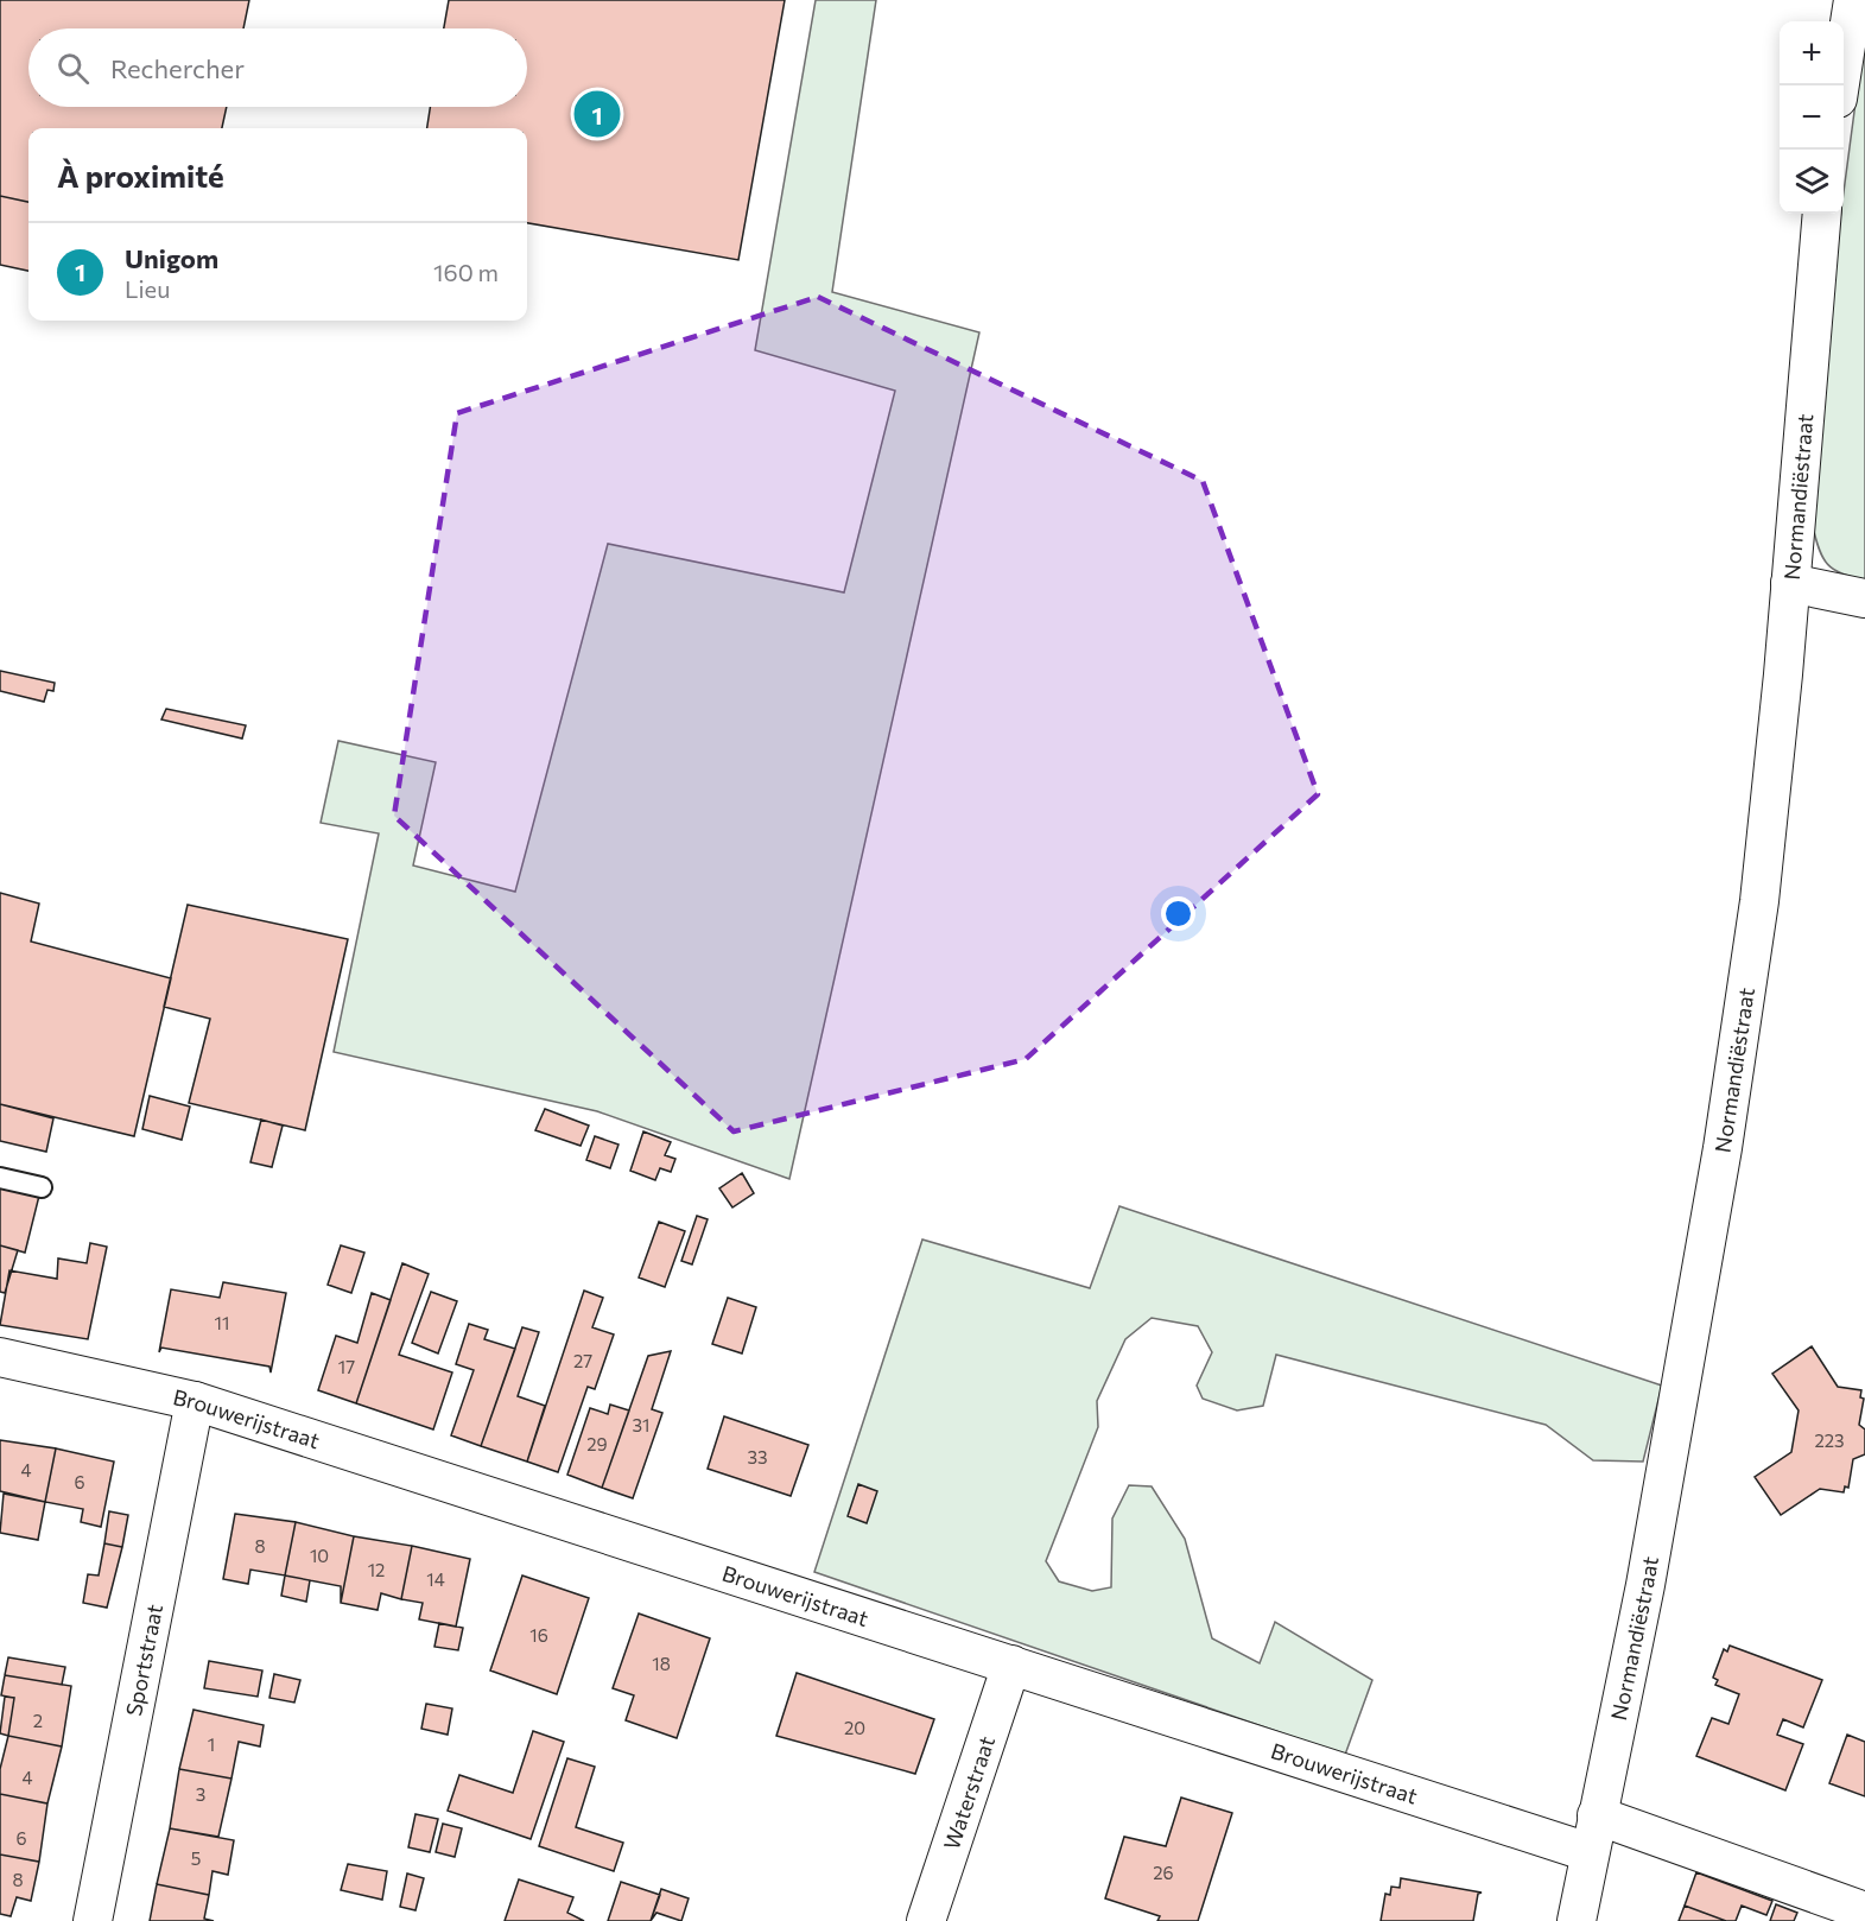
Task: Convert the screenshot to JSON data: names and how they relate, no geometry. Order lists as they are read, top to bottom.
{
  "streets": {
    "street": [
      "Normandiëstraat",
      "Brouwerijstraat",
      "Sportstraat",
      "Waterstraat"
    ]
  },
  "crossings": [
    ["Normandiëstraat", "Brouwerijstraat"],
    ["Brouwerijstraat", "Sportstraat"],
    ["Brouwerijstraat", "Waterstraat"]
  ],
  "house_numbers": [
    "11",
    "27",
    "17",
    "31",
    "223",
    "29",
    "33",
    "4",
    "6",
    "8",
    "10",
    "12",
    "14",
    "16",
    "18",
    "2",
    "20",
    "1",
    "4",
    "3",
    "6",
    "5",
    "26",
    "8"
  ],
  "page": {
    "map_buttons": ["+", "−"],
    "search": "Rechercher",
    "pins": "1",
    "heading": "À proximité",
    "list": [
      {
        "mark": "1",
        "name": "Unigom",
        "note": "Lieu",
        "value": "160 m"
      }
    ]
  }
}
